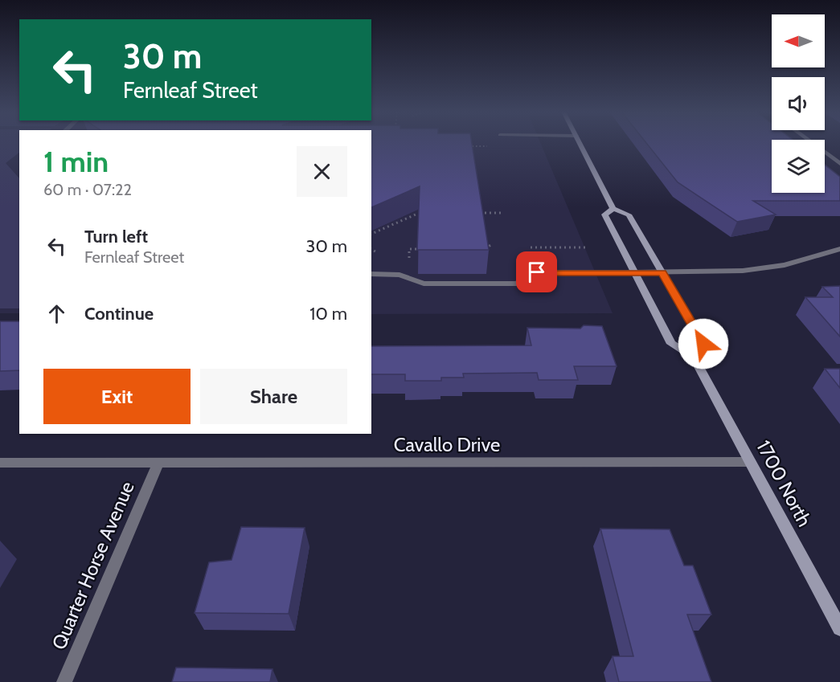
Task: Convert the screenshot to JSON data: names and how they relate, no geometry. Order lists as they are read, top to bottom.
{
  "streets": {
    "street": ["Cavallo Drive", "1700 North", "Quarter Horse Avenue"]
  },
  "crossings": [
    ["Cavallo Drive", "1700 North"],
    ["Cavallo Drive", "Quarter Horse Avenue"]
  ],
  "north": "left",
  "page": {
    "turn": ["30 m", "Fernleaf Street"],
    "heading": ["1 min", "60 m · 07:22"],
    "list": [
      {
        "name": "Turn left",
        "note": "Fernleaf Street",
        "value": "30 m"
      },
      {
        "name": "Continue",
        "value": "10 m"
      }
    ],
    "buttons": ["Exit", "Share"]
  }
}
